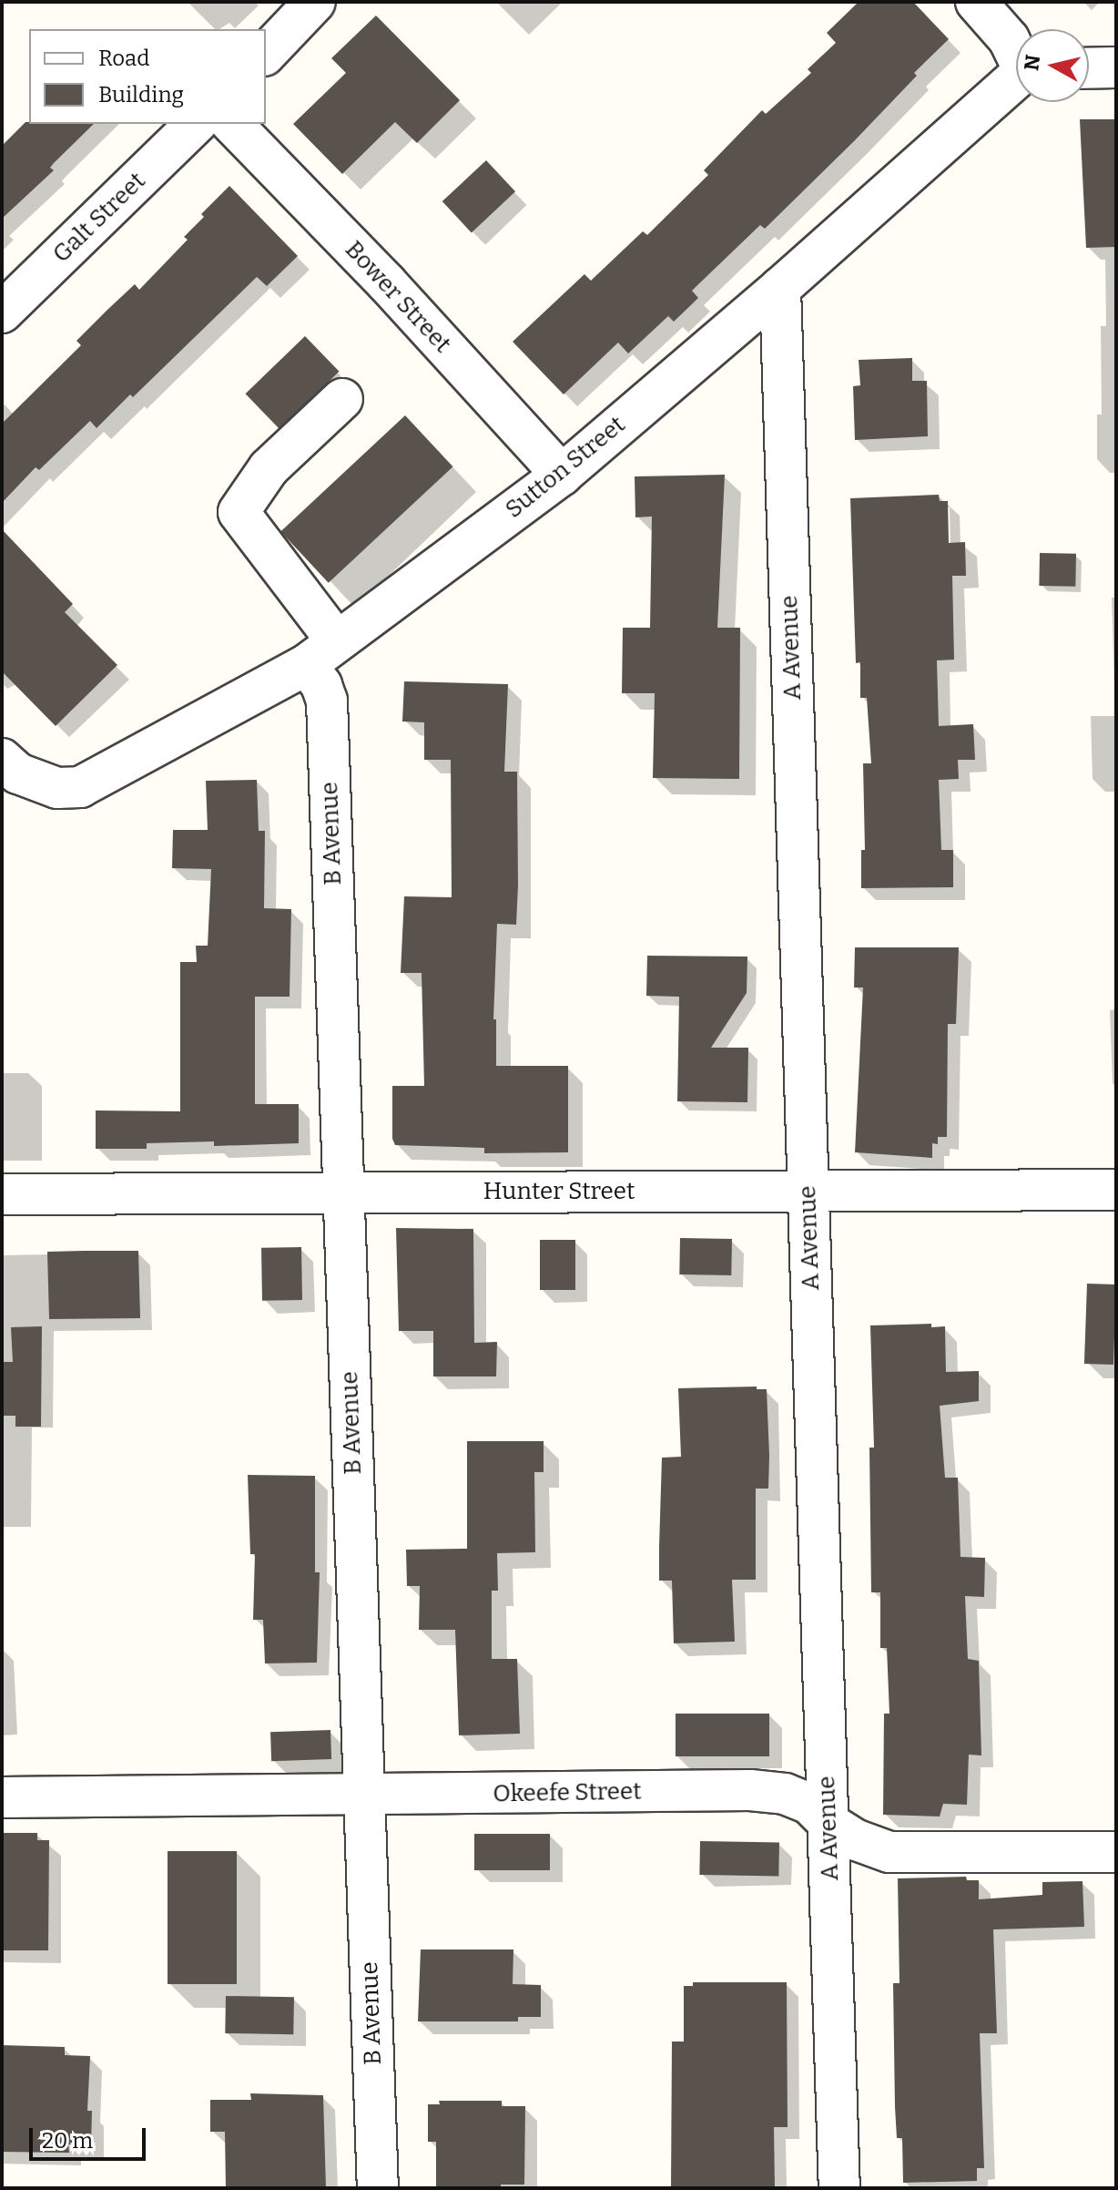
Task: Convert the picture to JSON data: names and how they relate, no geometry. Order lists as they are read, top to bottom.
{
  "streets": {
    "street": [
      "Galt Street",
      "Bower Street",
      "Sutton Street",
      "A Avenue",
      "B Avenue",
      "Hunter Street",
      "Okeefe Street"
    ]
  },
  "crossings": [
    ["Bower Street", "Sutton Street"],
    ["Sutton Street", "A Avenue"],
    ["Sutton Street", "B Avenue"],
    ["A Avenue", "Hunter Street"],
    ["A Avenue", "Okeefe Street"],
    ["B Avenue", "Hunter Street"],
    ["B Avenue", "Okeefe Street"]
  ],
  "legend": ["Road", "Building"],
  "scale_bar": "20 m",
  "north": "left"
}
